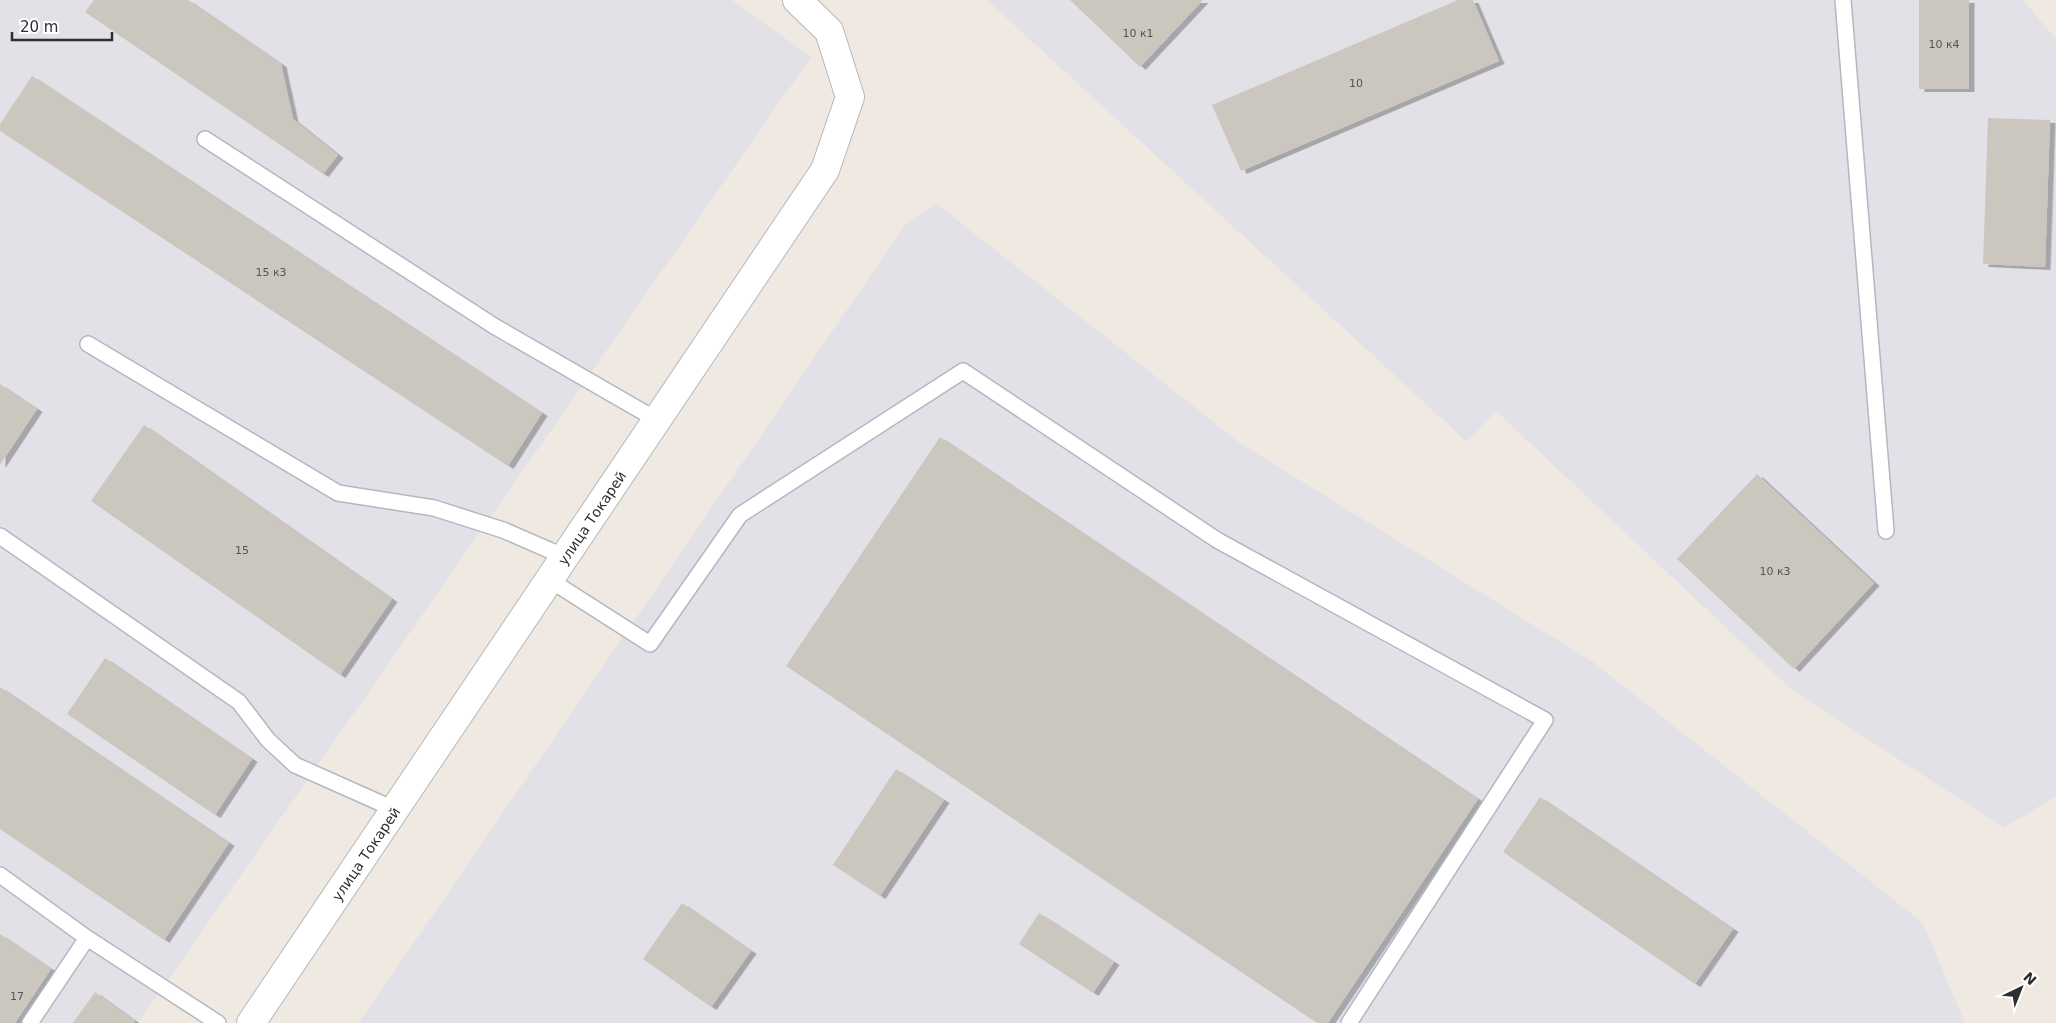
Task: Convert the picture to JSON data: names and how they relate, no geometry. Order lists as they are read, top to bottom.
{
  "streets": {
    "street": ["улица Токарей"]
  },
  "house_numbers": [
    "10 к1",
    "10 к4",
    "10",
    "15 к3",
    "15",
    "10 к3",
    "17"
  ],
  "scale_bar": "20 m",
  "north": "top right"
}
